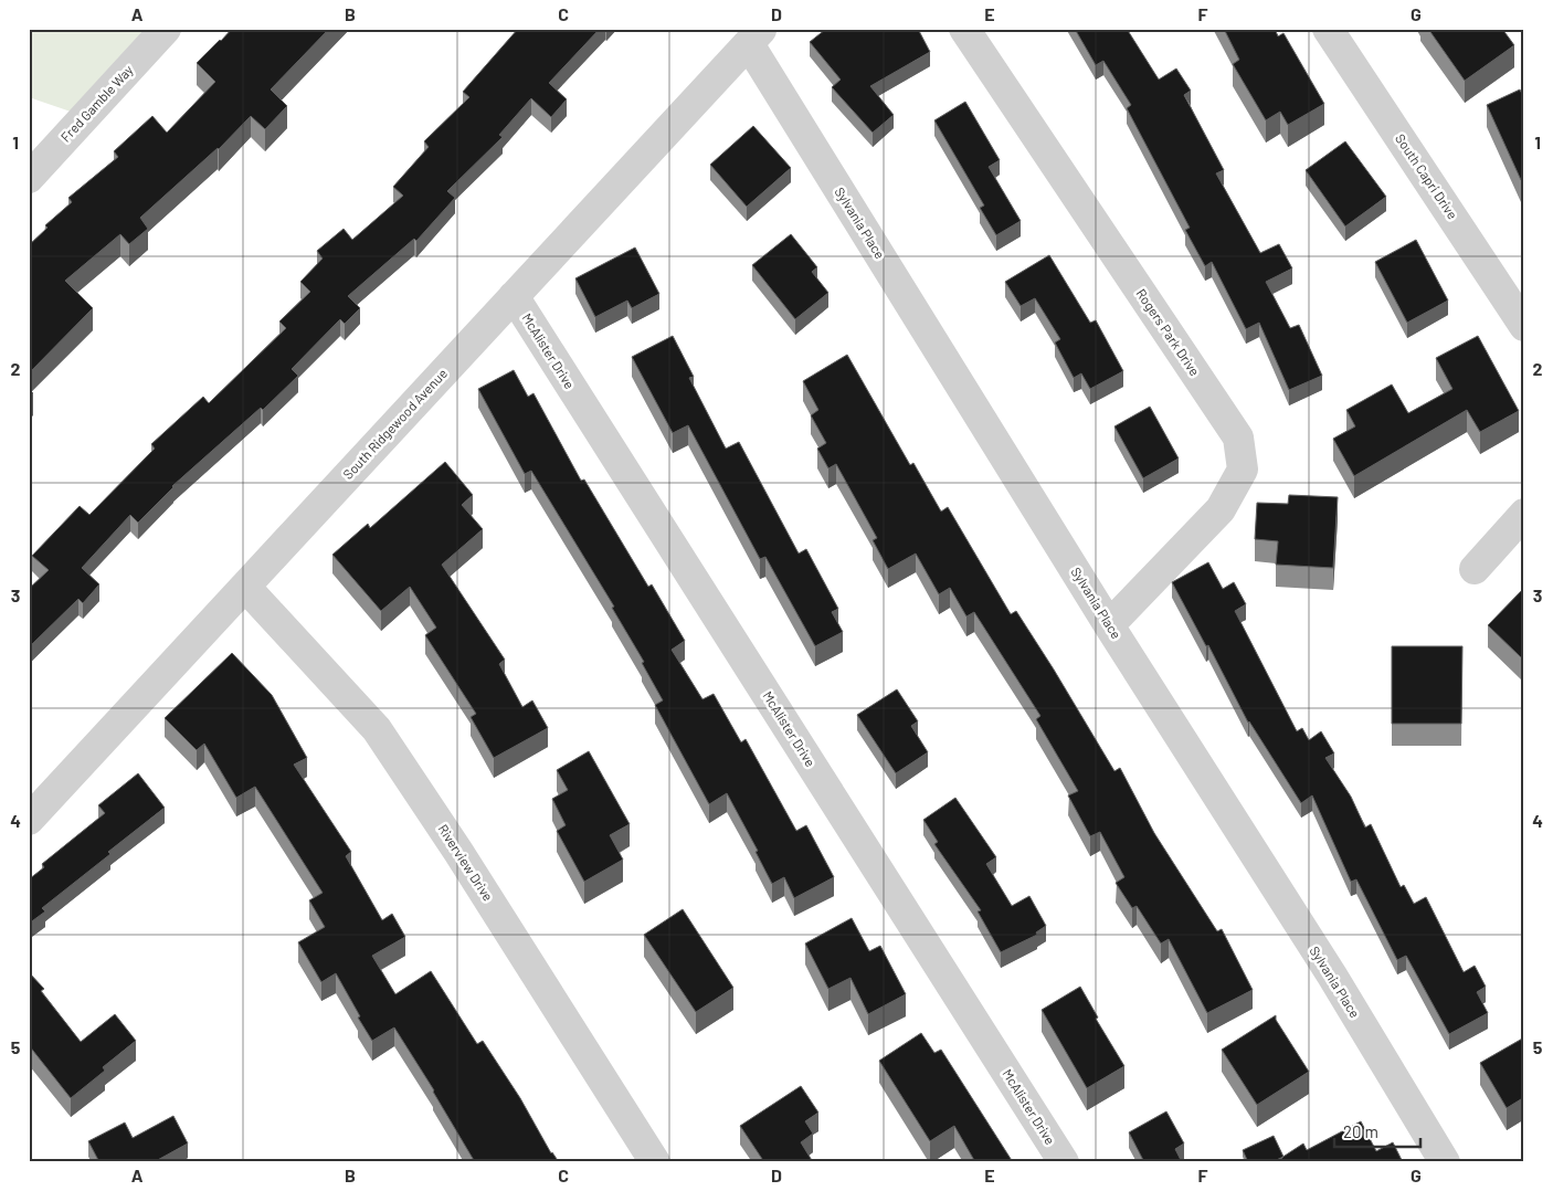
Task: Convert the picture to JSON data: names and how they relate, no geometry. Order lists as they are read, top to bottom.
{
  "streets": {
    "street": [
      "Fred Gamble Way",
      "South Capri Drive",
      "Sylvania Place",
      "Rogers Park Drive",
      "McAlister Drive",
      "South Ridgewood Avenue",
      "Riverview Drive"
    ]
  },
  "crossings": [
    ["Sylvania Place", "Rogers Park Drive"],
    ["Sylvania Place", "South Ridgewood Avenue"],
    ["McAlister Drive", "South Ridgewood Avenue"],
    ["South Ridgewood Avenue", "Riverview Drive"]
  ],
  "scale_bar": "20 m",
  "grid": {
    "columns": [
      "A",
      "B",
      "C",
      "D",
      "E",
      "F",
      "G"
    ],
    "rows": [
      "1",
      "2",
      "3",
      "4",
      "5"
    ]
  }
}
